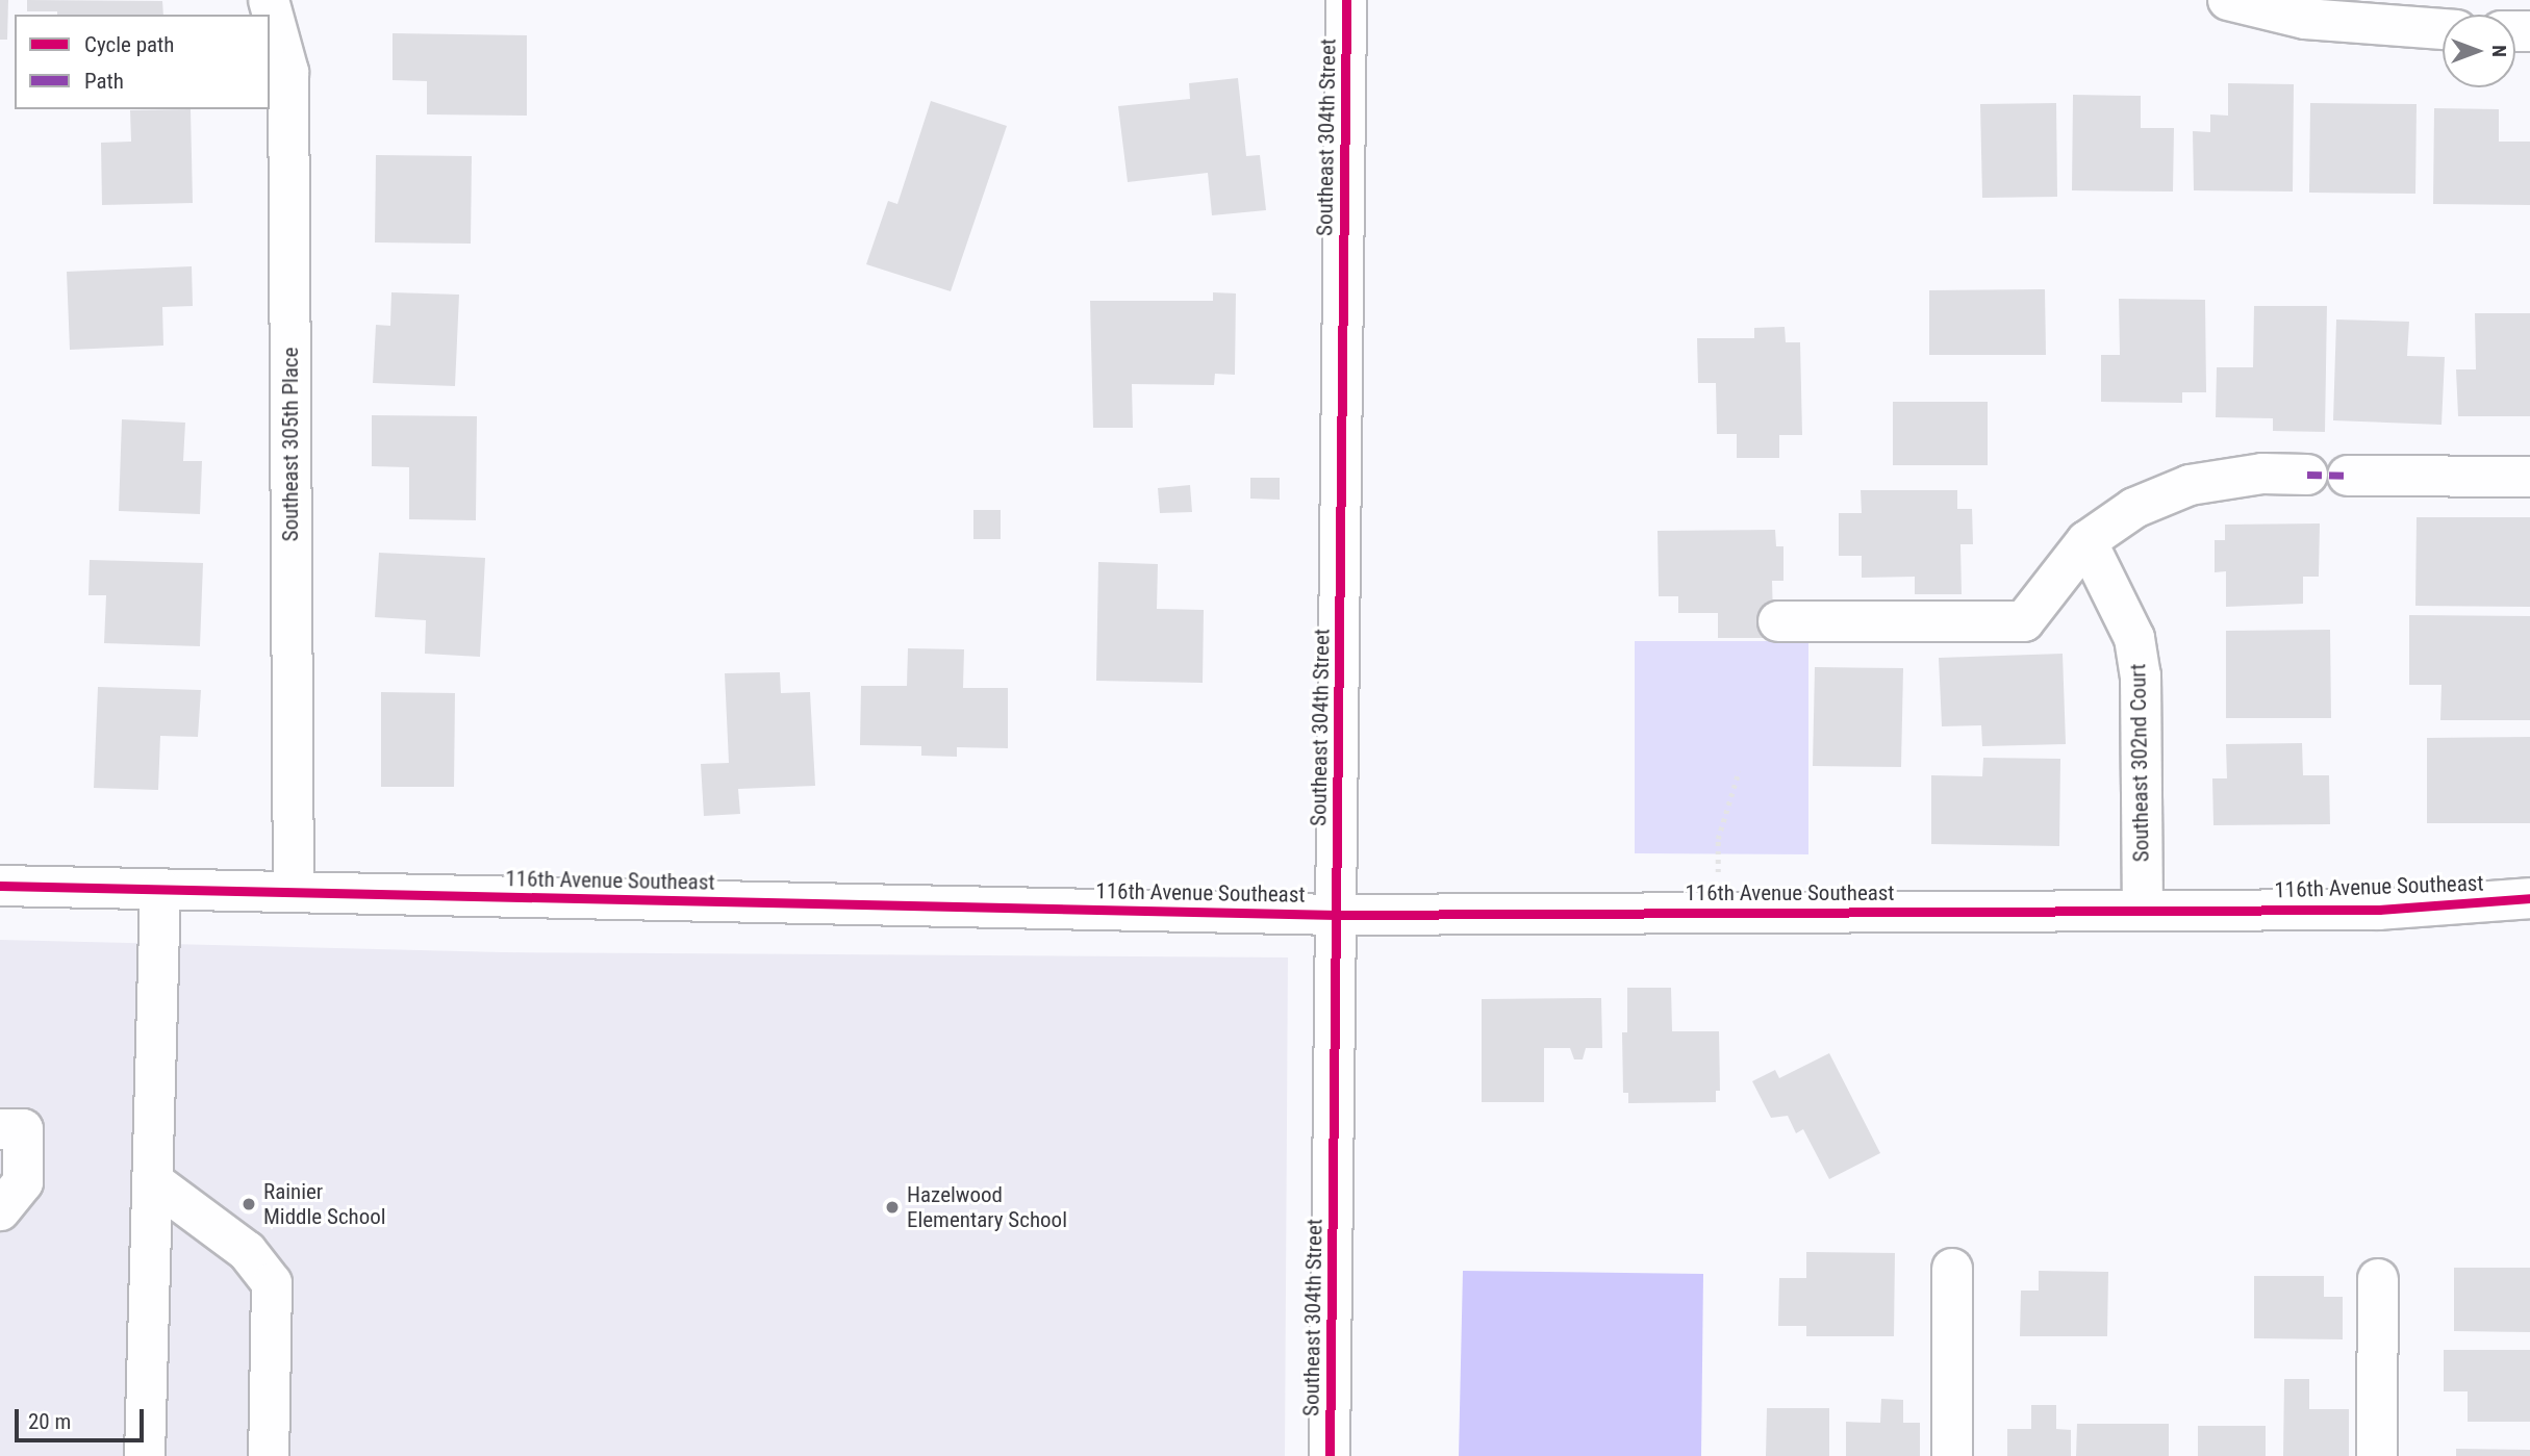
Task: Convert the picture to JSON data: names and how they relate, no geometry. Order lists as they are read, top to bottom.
{
  "streets": {
    "street": [
      "Southeast 304th Street",
      "Southeast 305th Place",
      "Southeast 302nd Court",
      "116th Avenue Southeast"
    ]
  },
  "crossings": [
    ["Southeast 304th Street", "116th Avenue Southeast"],
    ["Southeast 305th Place", "116th Avenue Southeast"],
    ["Southeast 302nd Court", "116th Avenue Southeast"]
  ],
  "places": ["Rainier Middle School", "Hazelwood Elementary School"],
  "legend": ["Cycle path", "Path"],
  "scale_bar": "20 m",
  "north": "right"
}
